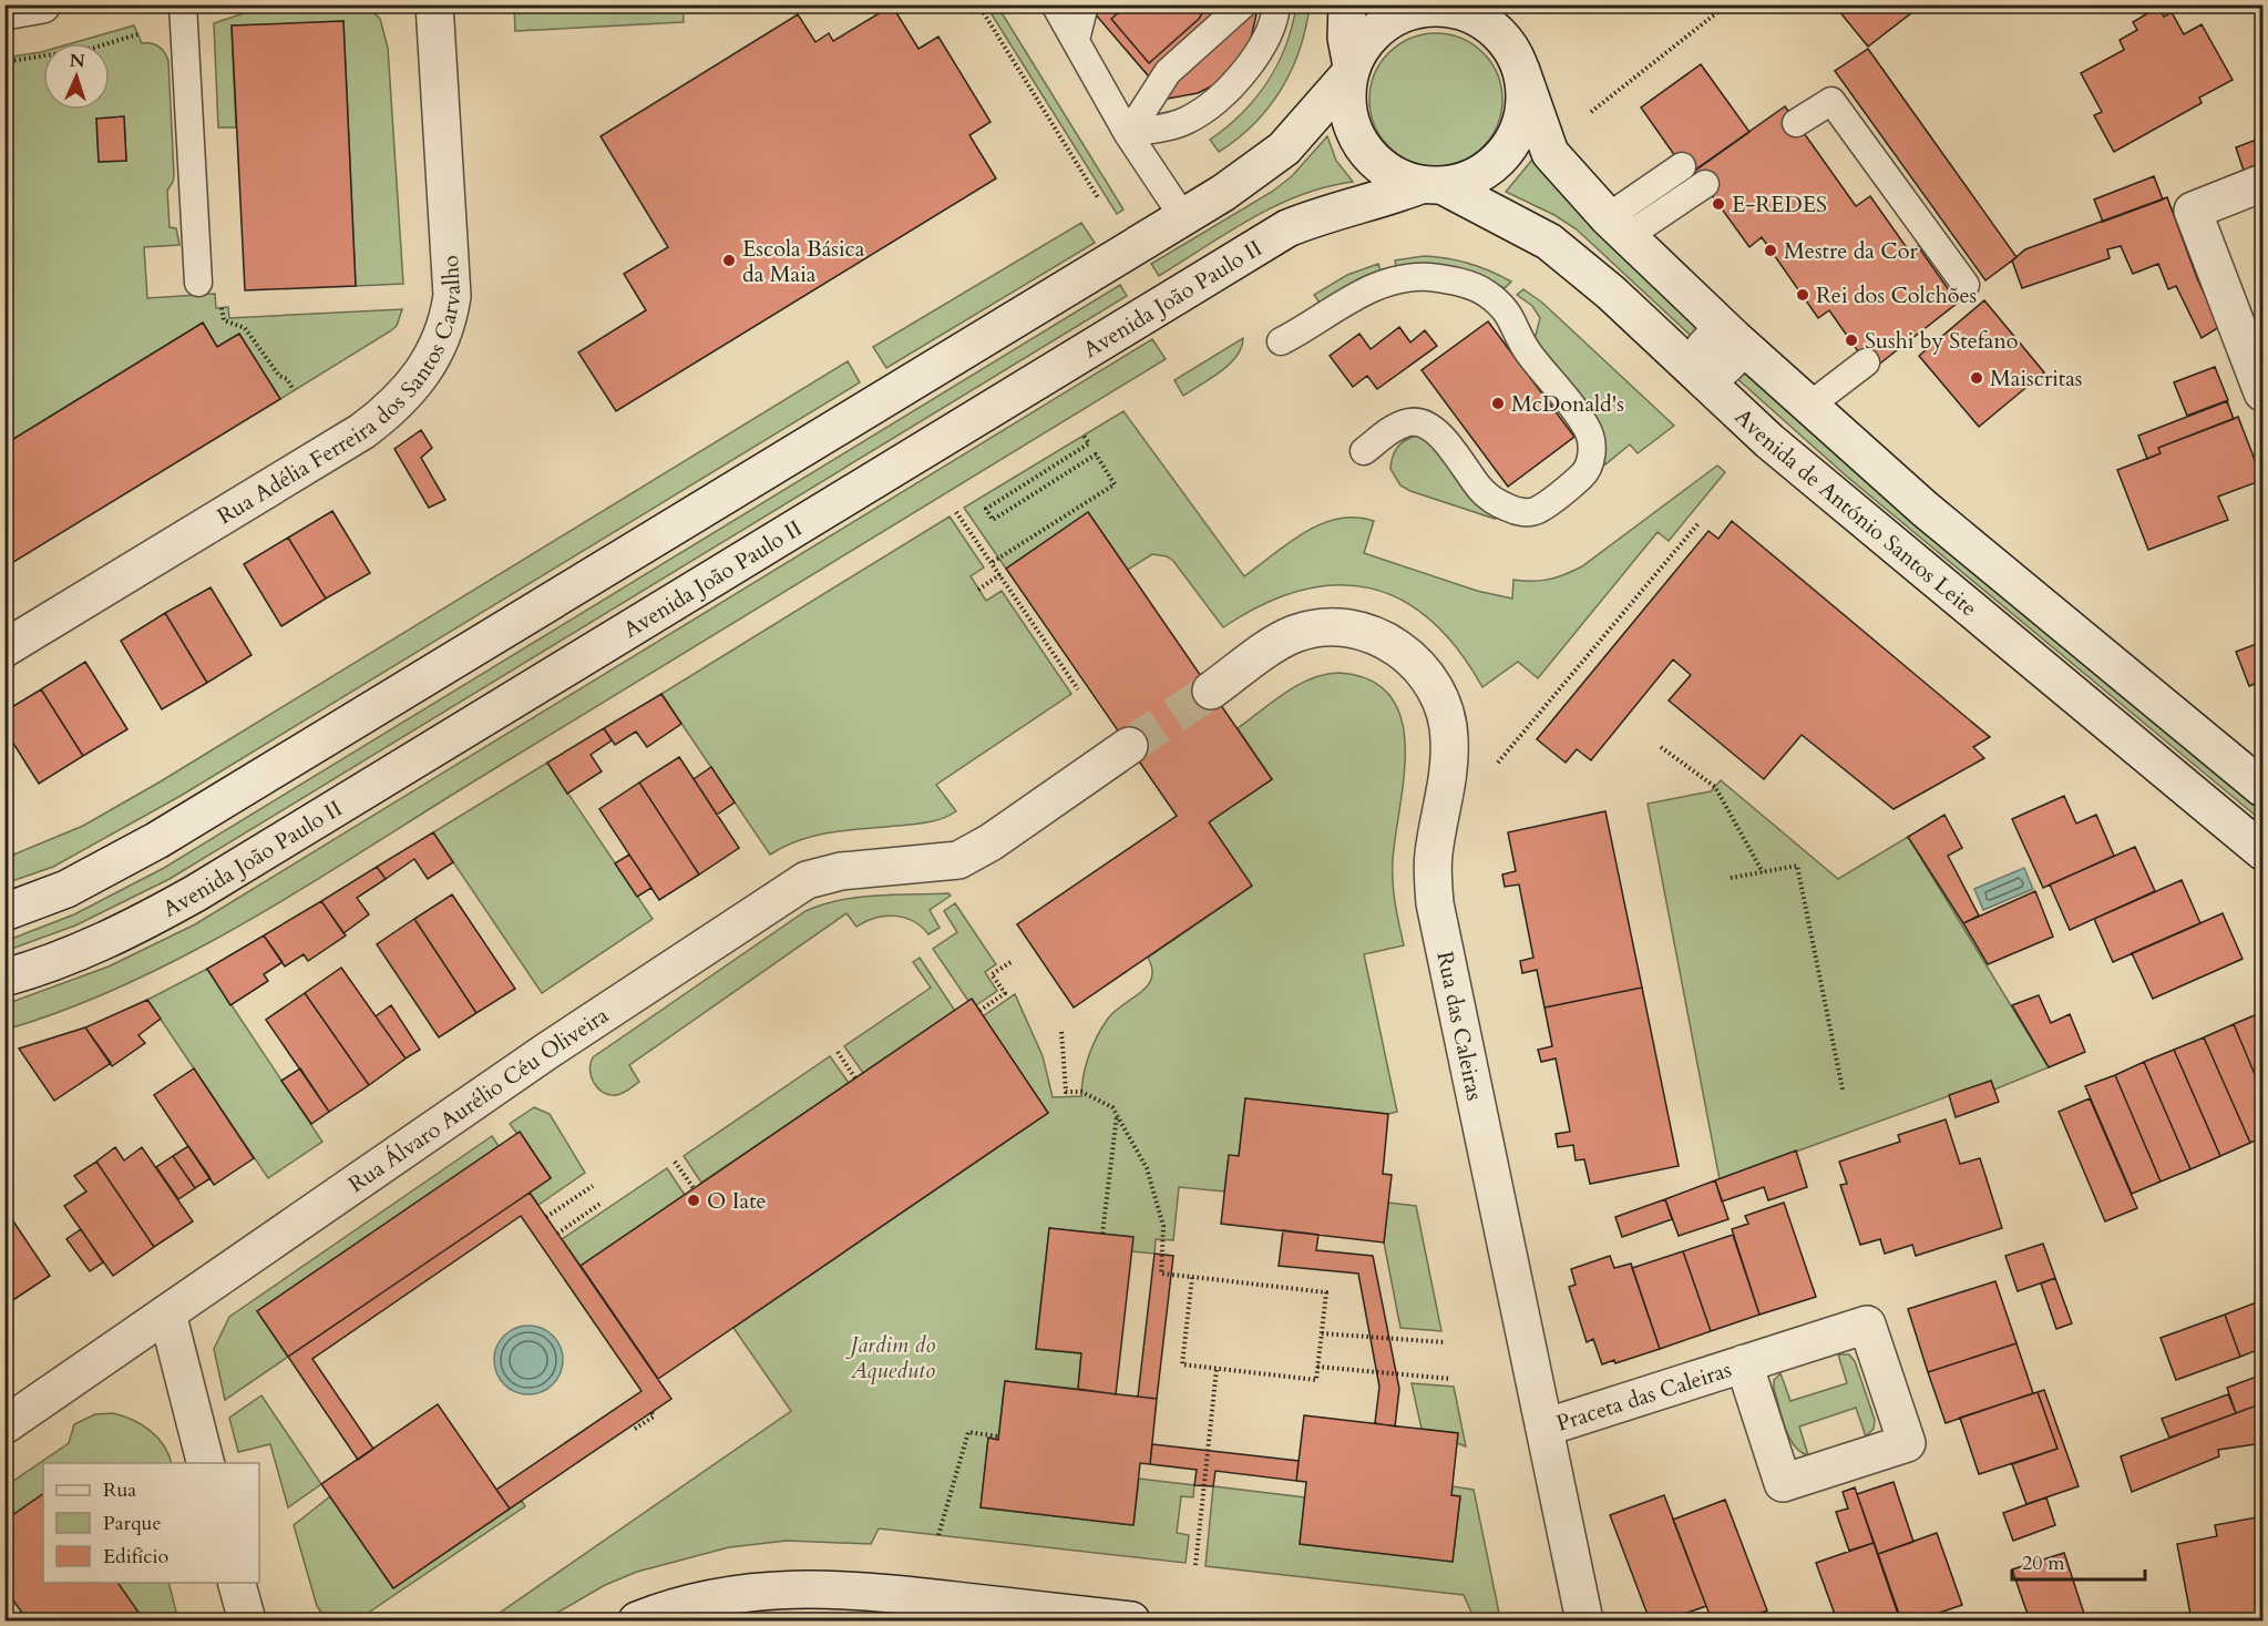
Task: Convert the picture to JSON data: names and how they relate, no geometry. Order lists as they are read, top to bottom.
{
  "streets": {
    "main road": [
      "Avenida João Paulo II",
      "Rua Adélia Ferreira dos Santos Carvalho",
      "Avenida de António Santos Leite",
      "Rua das Caleiras",
      "Rua Álvaro Aurélio Céu Oliveira",
      "Praceta das Caleiras"
    ]
  },
  "crossings": [
    ["Avenida João Paulo II", "Avenida de António Santos Leite"],
    ["Rua das Caleiras", "Praceta das Caleiras"]
  ],
  "parks": ["Jardim do Aqueduto"],
  "places": [
    "E-REDES",
    "Mestre da Cor",
    "Escola Básica da Maia",
    "Rei dos Colchões",
    "Sushi by Stefano",
    "Maiscritas",
    "McDonald's",
    "O Iate"
  ],
  "legend": ["Rua", "Parque", "Edifício"],
  "scale_bar": "20 m",
  "north": "top"
}
